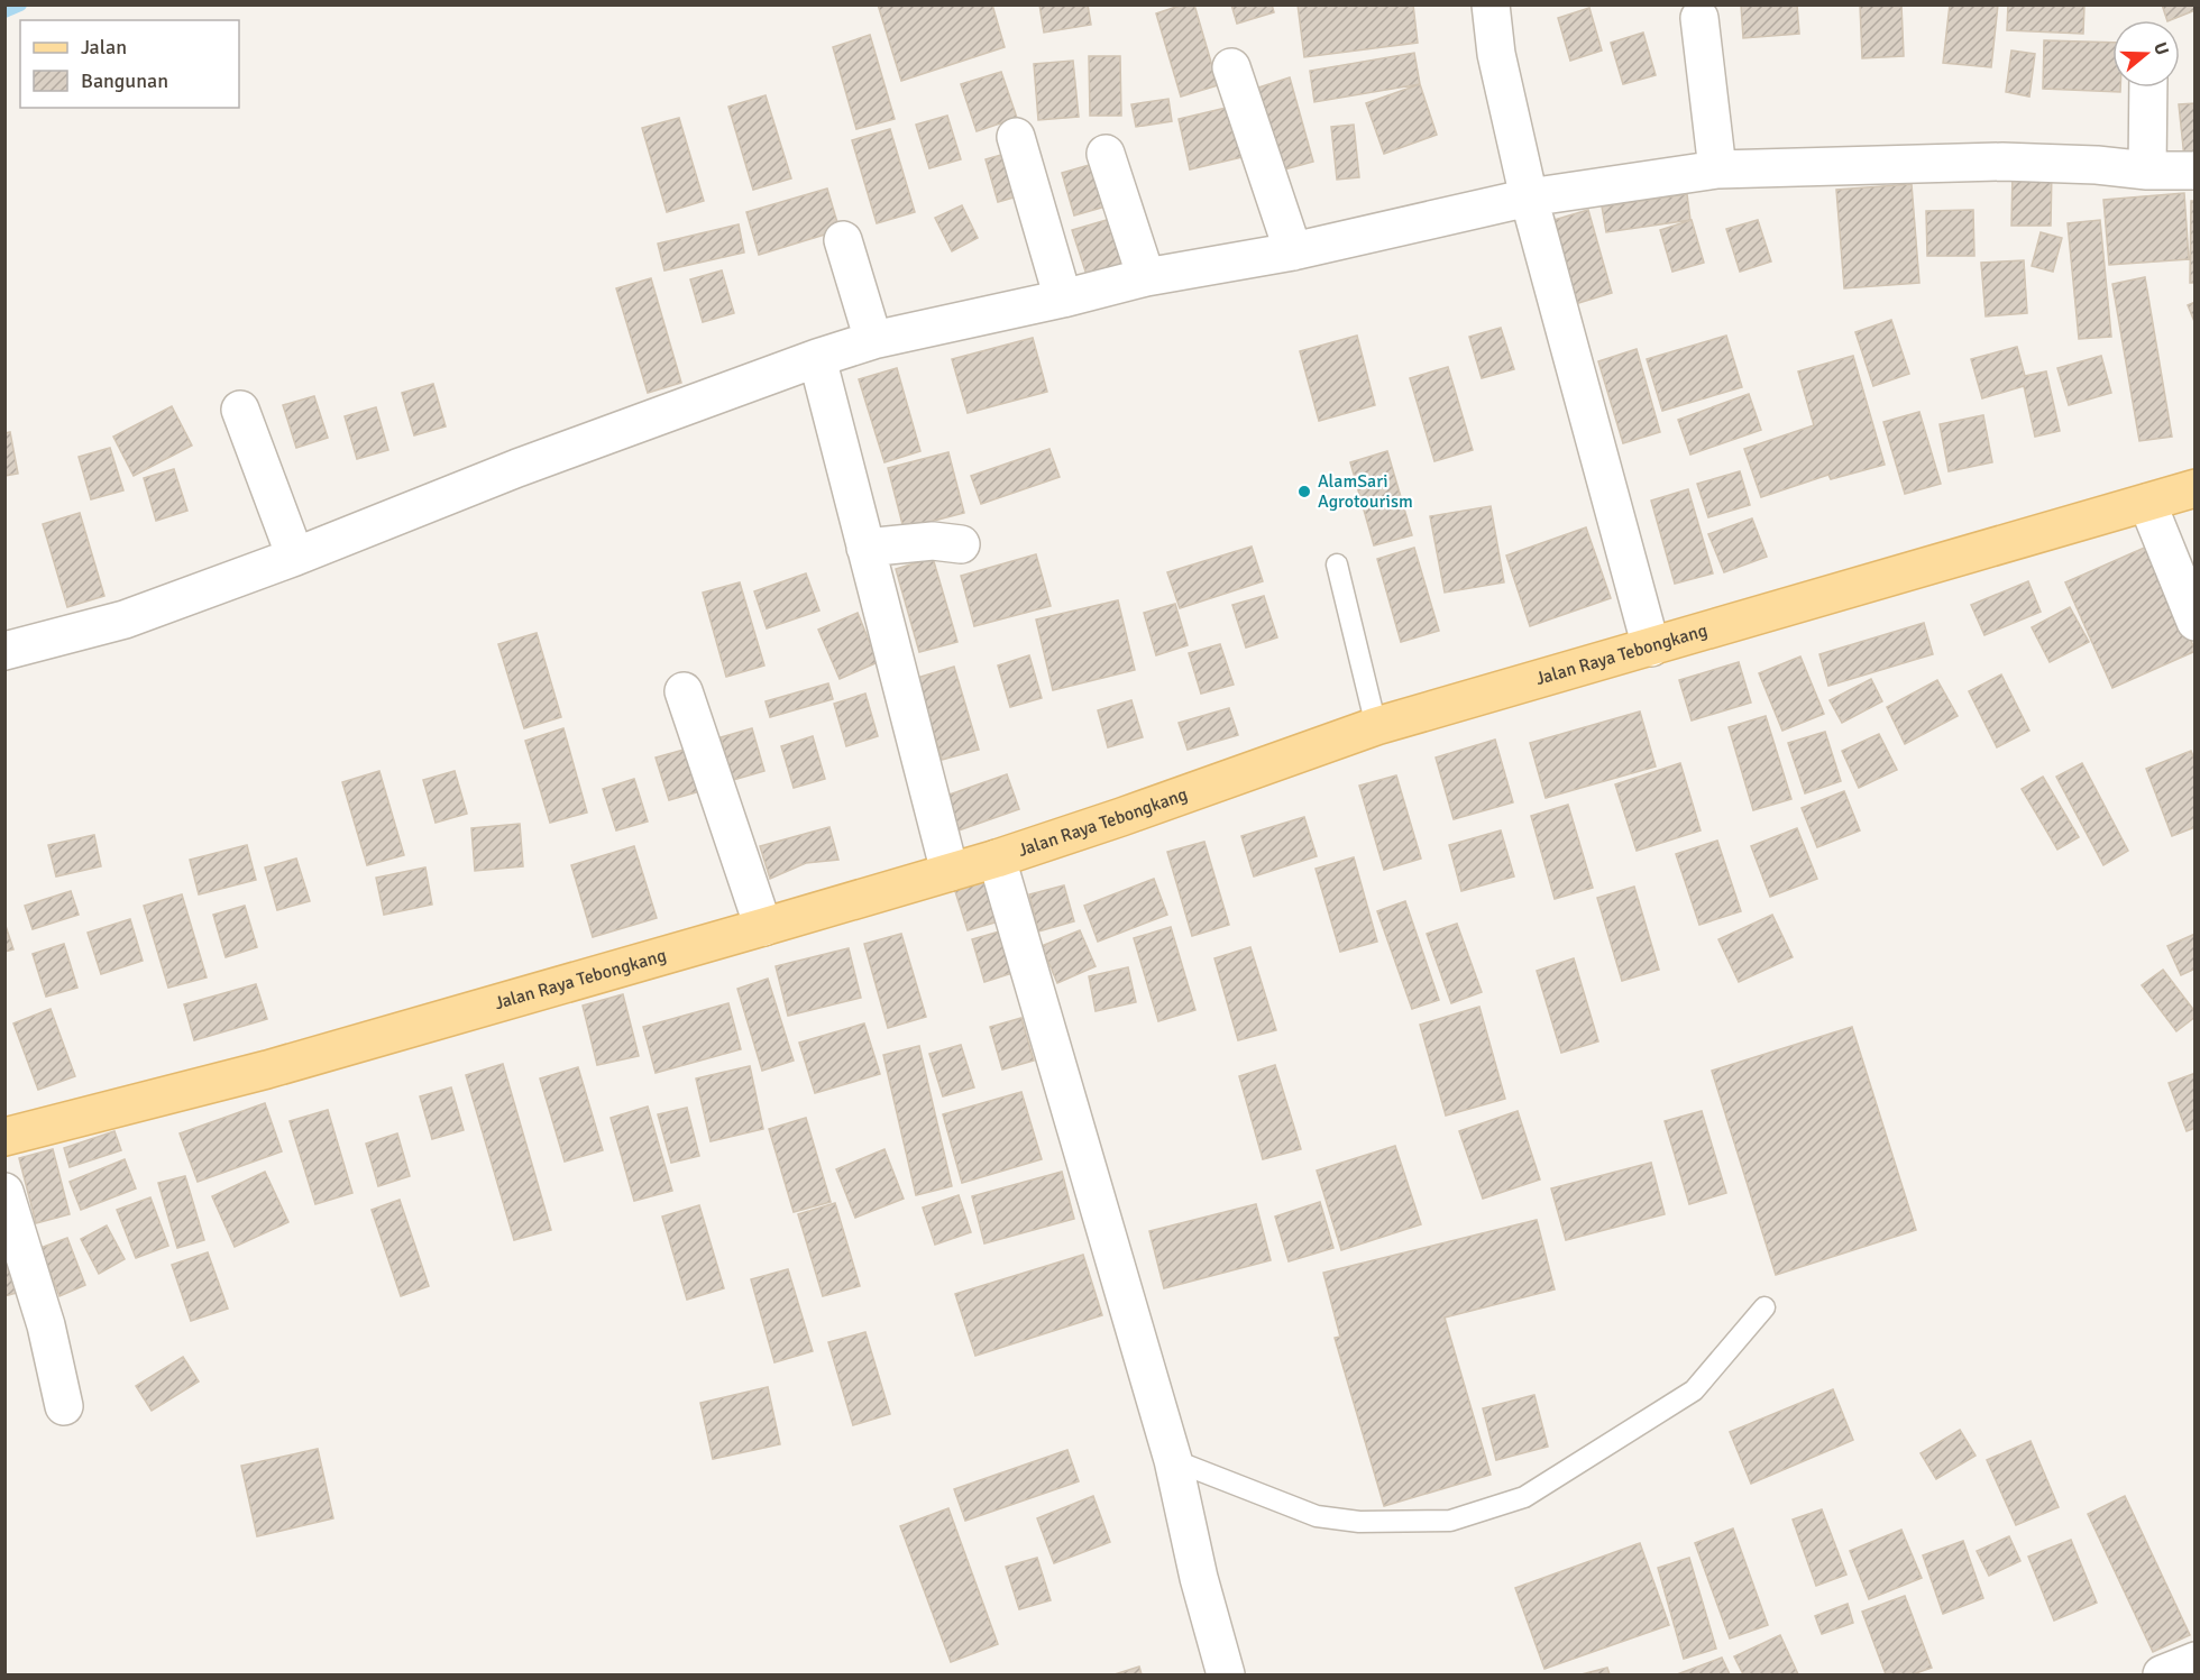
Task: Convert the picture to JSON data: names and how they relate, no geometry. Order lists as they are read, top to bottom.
{
  "streets": {
    "main road": ["Jalan Raya Tebongkang"]
  },
  "places": ["AlamSari Agrotourism"],
  "legend": ["Jalan", "Bangunan"],
  "north": "right"
}
